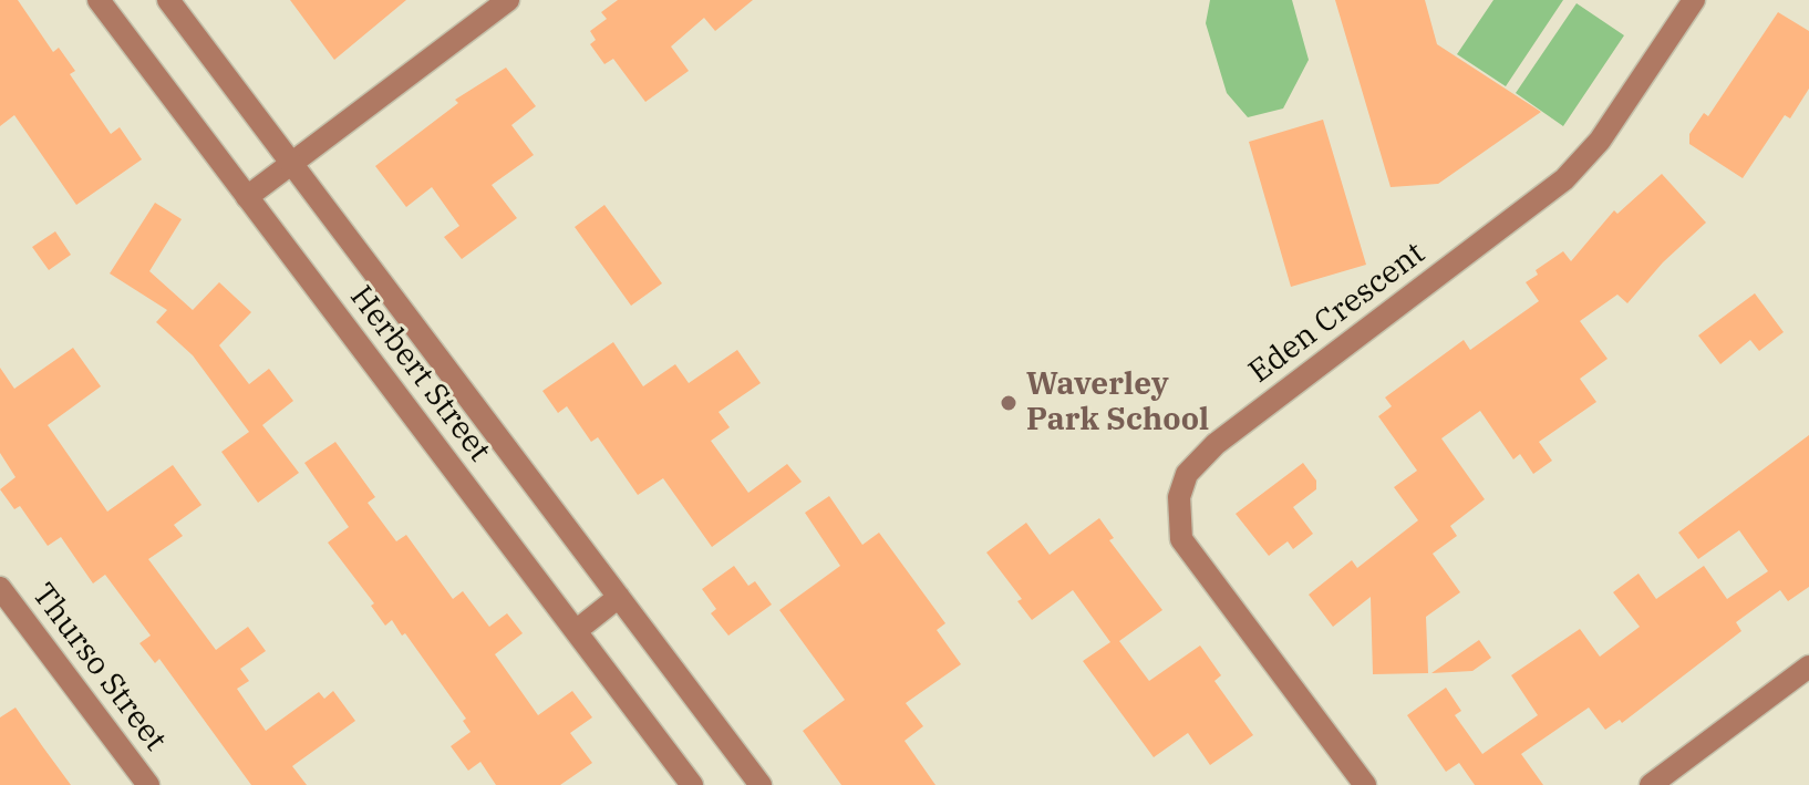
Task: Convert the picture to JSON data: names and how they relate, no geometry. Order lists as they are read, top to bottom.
{
  "streets": {
    "street": ["Eden Crescent", "Herbert Street", "Thurso Street"]
  },
  "places": ["Waverley Park School"]
}
